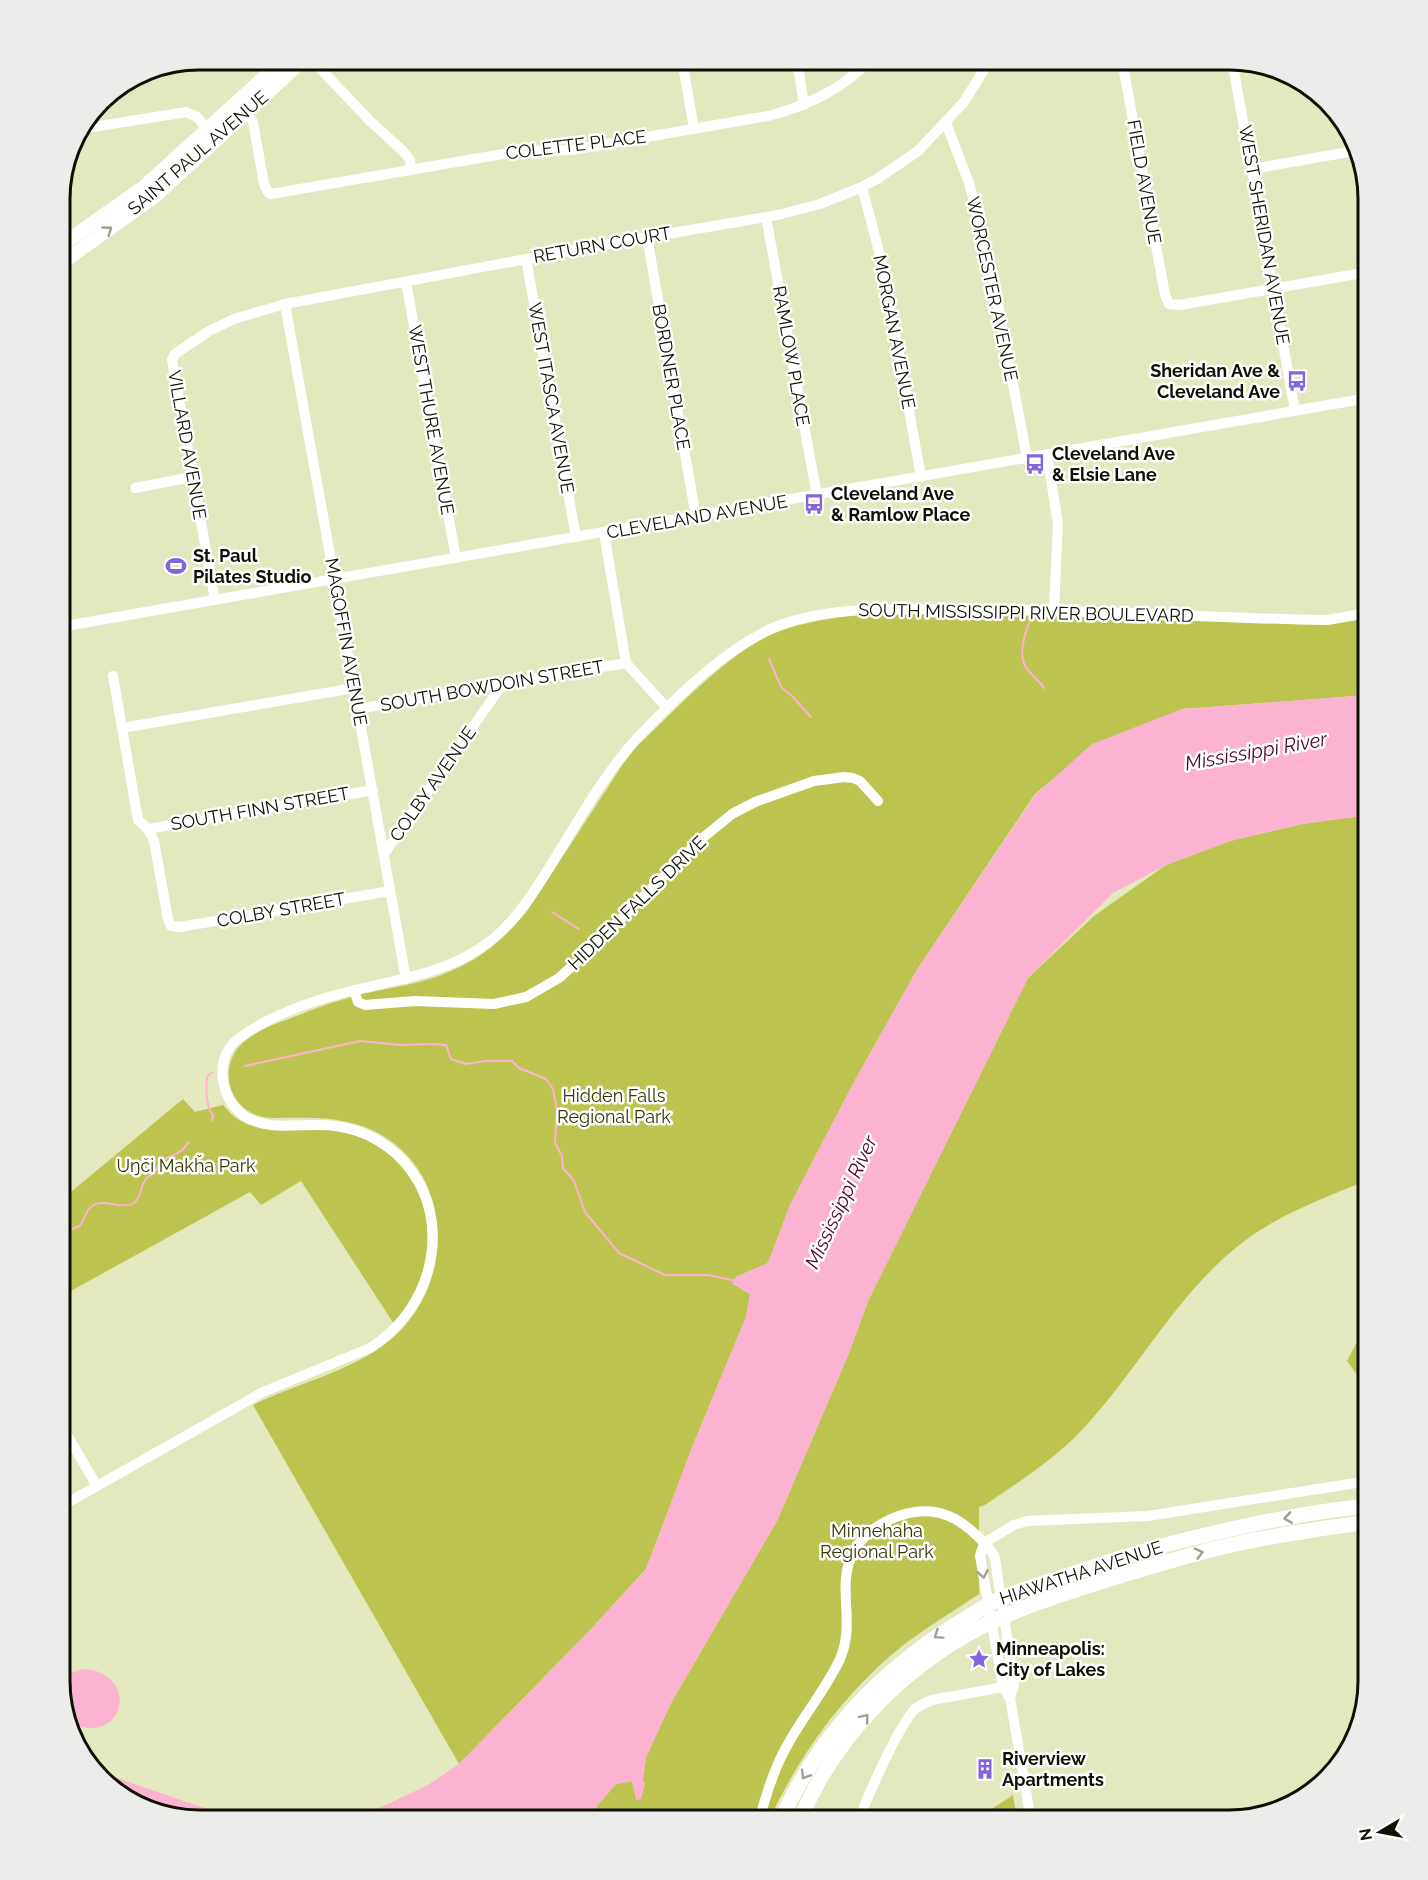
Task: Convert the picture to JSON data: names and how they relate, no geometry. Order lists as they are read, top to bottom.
{
  "streets": {
    "highway": ["HIAWATHA AVENUE"],
    "main road": ["SAINT PAUL AVENUE"],
    "street": [
      "COLETTE PLACE",
      "FIELD AVENUE",
      "WEST SHERIDAN AVENUE",
      "RETURN COURT",
      "WORCESTER AVENUE",
      "MORGAN AVENUE",
      "RAMLOW PLACE",
      "BORDNER PLACE",
      "WEST ITASCA AVENUE",
      "WEST THURE AVENUE",
      "VILLARD AVENUE",
      "CLEVELAND AVENUE",
      "SOUTH MISSISSIPPI RIVER BOULEVARD",
      "MAGOFFIN AVENUE",
      "SOUTH BOWDOIN STREET",
      "COLBY AVENUE",
      "SOUTH FINN STREET",
      "HIDDEN FALLS DRIVE",
      "COLBY STREET"
    ]
  },
  "crossings": [
    ["COLETTE PLACE", "SAINT PAUL AVENUE"],
    ["FIELD AVENUE", "WEST SHERIDAN AVENUE"],
    ["WEST SHERIDAN AVENUE", "CLEVELAND AVENUE"],
    ["RETURN COURT", "WORCESTER AVENUE"],
    ["RETURN COURT", "MORGAN AVENUE"],
    ["RETURN COURT", "RAMLOW PLACE"],
    ["RETURN COURT", "BORDNER PLACE"],
    ["RETURN COURT", "WEST ITASCA AVENUE"],
    ["RETURN COURT", "WEST THURE AVENUE"],
    ["RETURN COURT", "VILLARD AVENUE"],
    ["RETURN COURT", "MAGOFFIN AVENUE"],
    ["WORCESTER AVENUE", "CLEVELAND AVENUE"],
    ["MORGAN AVENUE", "CLEVELAND AVENUE"],
    ["RAMLOW PLACE", "CLEVELAND AVENUE"],
    ["BORDNER PLACE", "CLEVELAND AVENUE"],
    ["WEST ITASCA AVENUE", "CLEVELAND AVENUE"],
    ["WEST THURE AVENUE", "CLEVELAND AVENUE"],
    ["VILLARD AVENUE", "CLEVELAND AVENUE"],
    ["CLEVELAND AVENUE", "MAGOFFIN AVENUE"],
    ["SOUTH MISSISSIPPI RIVER BOULEVARD", "MAGOFFIN AVENUE"],
    ["SOUTH MISSISSIPPI RIVER BOULEVARD", "HIDDEN FALLS DRIVE"],
    ["MAGOFFIN AVENUE", "SOUTH BOWDOIN STREET"],
    ["MAGOFFIN AVENUE", "COLBY AVENUE"],
    ["MAGOFFIN AVENUE", "SOUTH FINN STREET"],
    ["MAGOFFIN AVENUE", "COLBY STREET"],
    ["SOUTH BOWDOIN STREET", "COLBY AVENUE"],
    ["SOUTH FINN STREET", "COLBY STREET"]
  ],
  "water": ["Mississippi River"],
  "parks": ["Hidden Falls Regional Park", "Uŋči Makȟa Park", "Minnehaha Regional Park"],
  "places": {
    "bus stop": ["Sheridan Ave & Cleveland Ave", "Cleveland Ave & Elsie Lane", "Cleveland Ave & Ramlow Place"],
    "sports": ["St. Paul Pilates Studio"],
    "place": ["Minneapolis: City of Lakes"],
    "building": ["Riverview Apartments"]
  },
  "north": "left"
}
